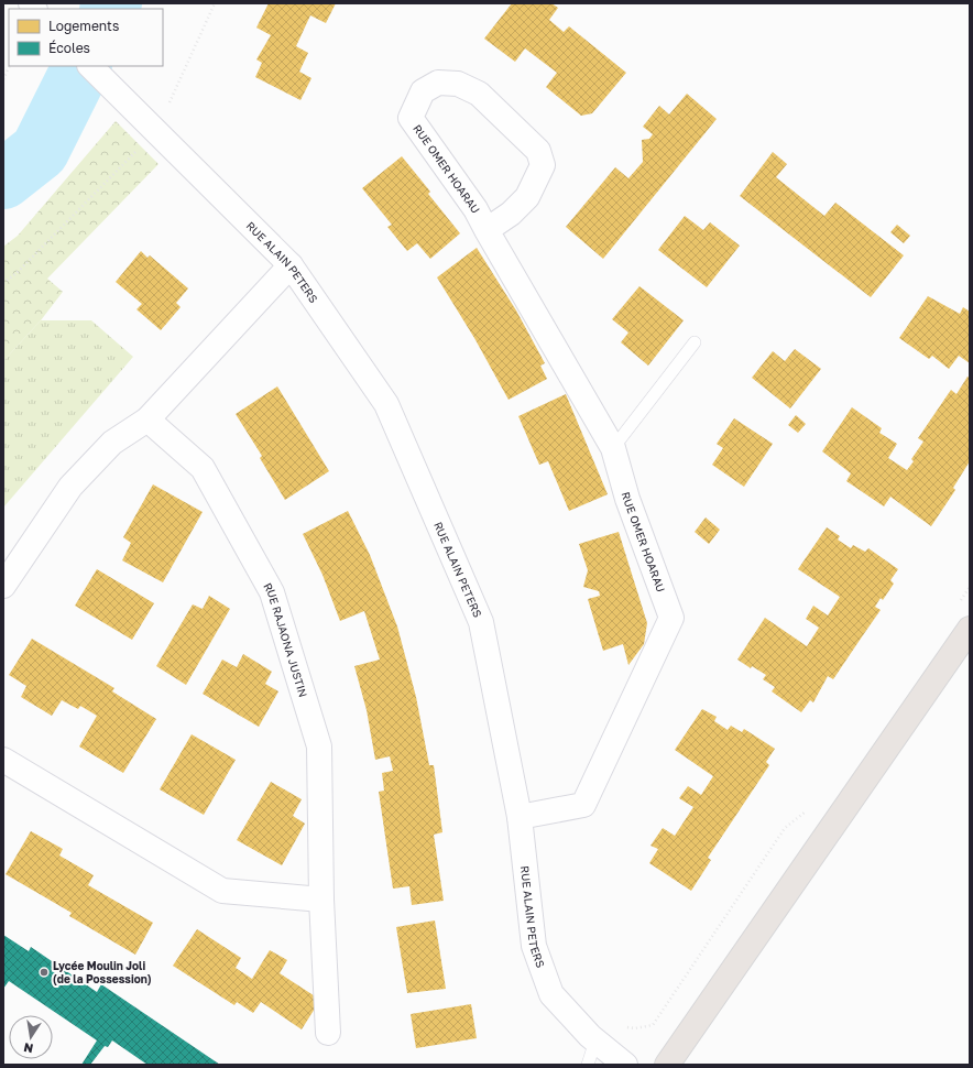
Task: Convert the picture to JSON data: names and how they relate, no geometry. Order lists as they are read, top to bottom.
{
  "streets": {
    "street": ["RUE OMER HOARAU", "RUE ALAIN PETERS", "RUE RAJAONA JUSTIN"]
  },
  "crossings": [
    ["RUE OMER HOARAU", "RUE ALAIN PETERS"]
  ],
  "places": ["Lycée Moulin Joli (de la Possession)"],
  "legend": ["Logements", "Écoles"],
  "north": "bottom"
}
